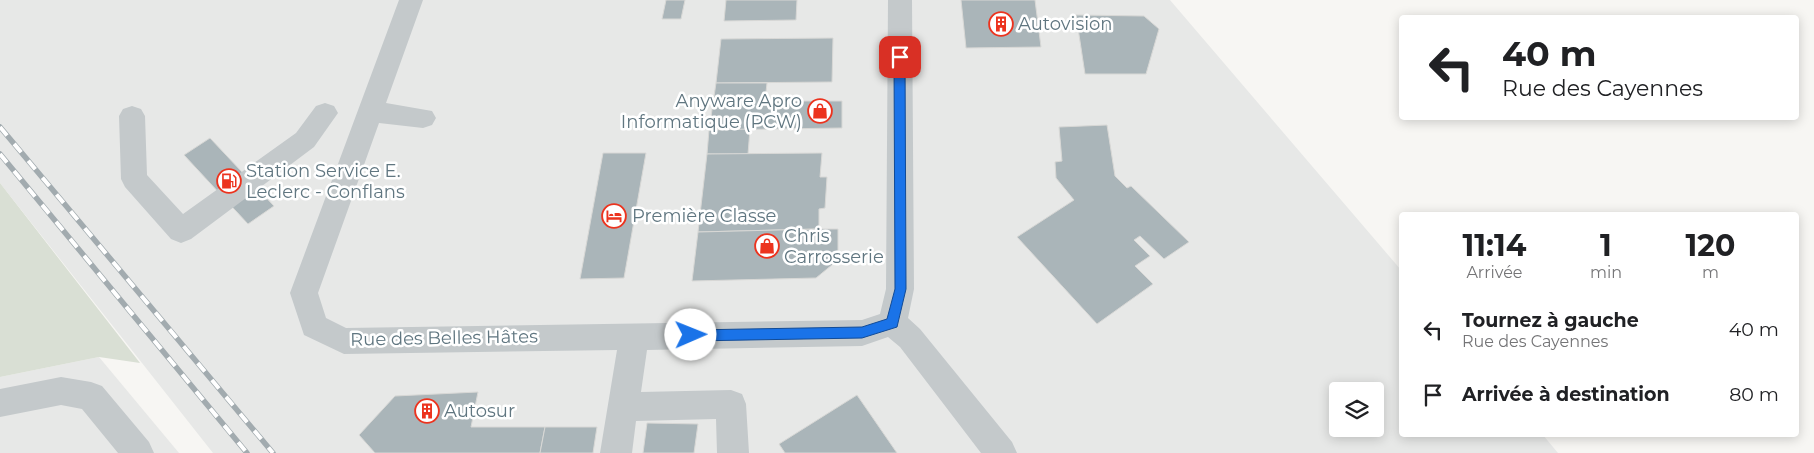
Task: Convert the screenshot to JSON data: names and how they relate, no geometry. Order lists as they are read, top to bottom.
{
  "streets": {
    "street": ["Rue des Belles Hâtes"]
  },
  "places": {
    "building": ["Autovision", "Autosur"],
    "shop": ["Anyware Apro Informatique (PCW)", "Chris Carrosserie"],
    "fuel station": ["Station Service E. Leclerc - Conflans"],
    "hotel": ["Première Classe"]
  },
  "page": {
    "turn": ["40 m", "Rue des Cayennes"],
    "eta": [
      "11:14",
      "Arrivée",
      "1",
      "min",
      "120",
      "m"
    ],
    "list": [
      {
        "name": "Tournez à gauche",
        "note": "Rue des Cayennes",
        "value": "40 m"
      },
      {
        "name": "Arrivée à destination",
        "value": "80 m"
      }
    ]
  }
}
